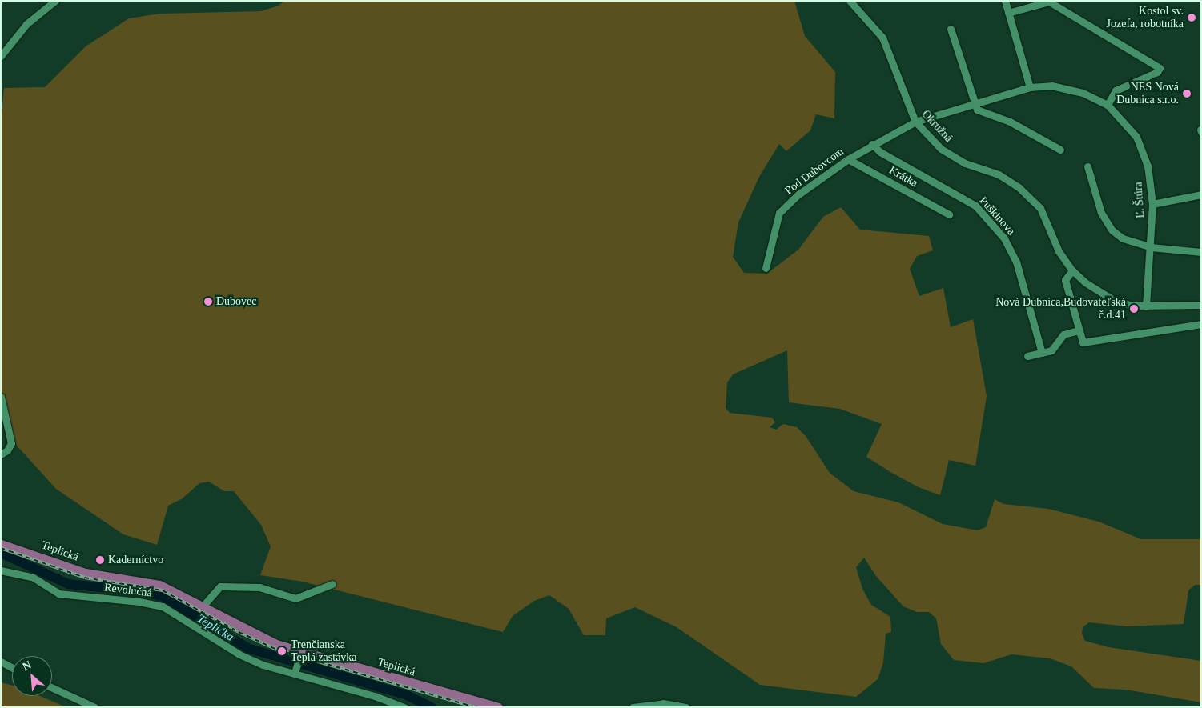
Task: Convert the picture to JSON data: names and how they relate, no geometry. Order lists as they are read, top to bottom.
{
  "streets": {
    "main road": ["Teplická"],
    "street": [
      "Okružná",
      "Pod Dubovcom",
      "Krátka",
      "Ľ. Štúra",
      "Puškinova",
      "Revolučná"
    ]
  },
  "crossings": [
    ["Okružná", "Pod Dubovcom"],
    ["Okružná", "Ľ. Štúra"],
    ["Pod Dubovcom", "Krátka"],
    ["Pod Dubovcom", "Ľ. Štúra"],
    ["Pod Dubovcom", "Puškinova"]
  ],
  "water": ["Teplička"],
  "places": [
    "Kostol sv. Jozefa, robotníka",
    "NES Nová Dubnica s.r.o.",
    "Dubovec",
    "Nová Dubnica,Budovateľská č.d.41",
    "Kaderníctvo",
    "Trenčianska Teplá zastávka"
  ],
  "north": "top left"
}
